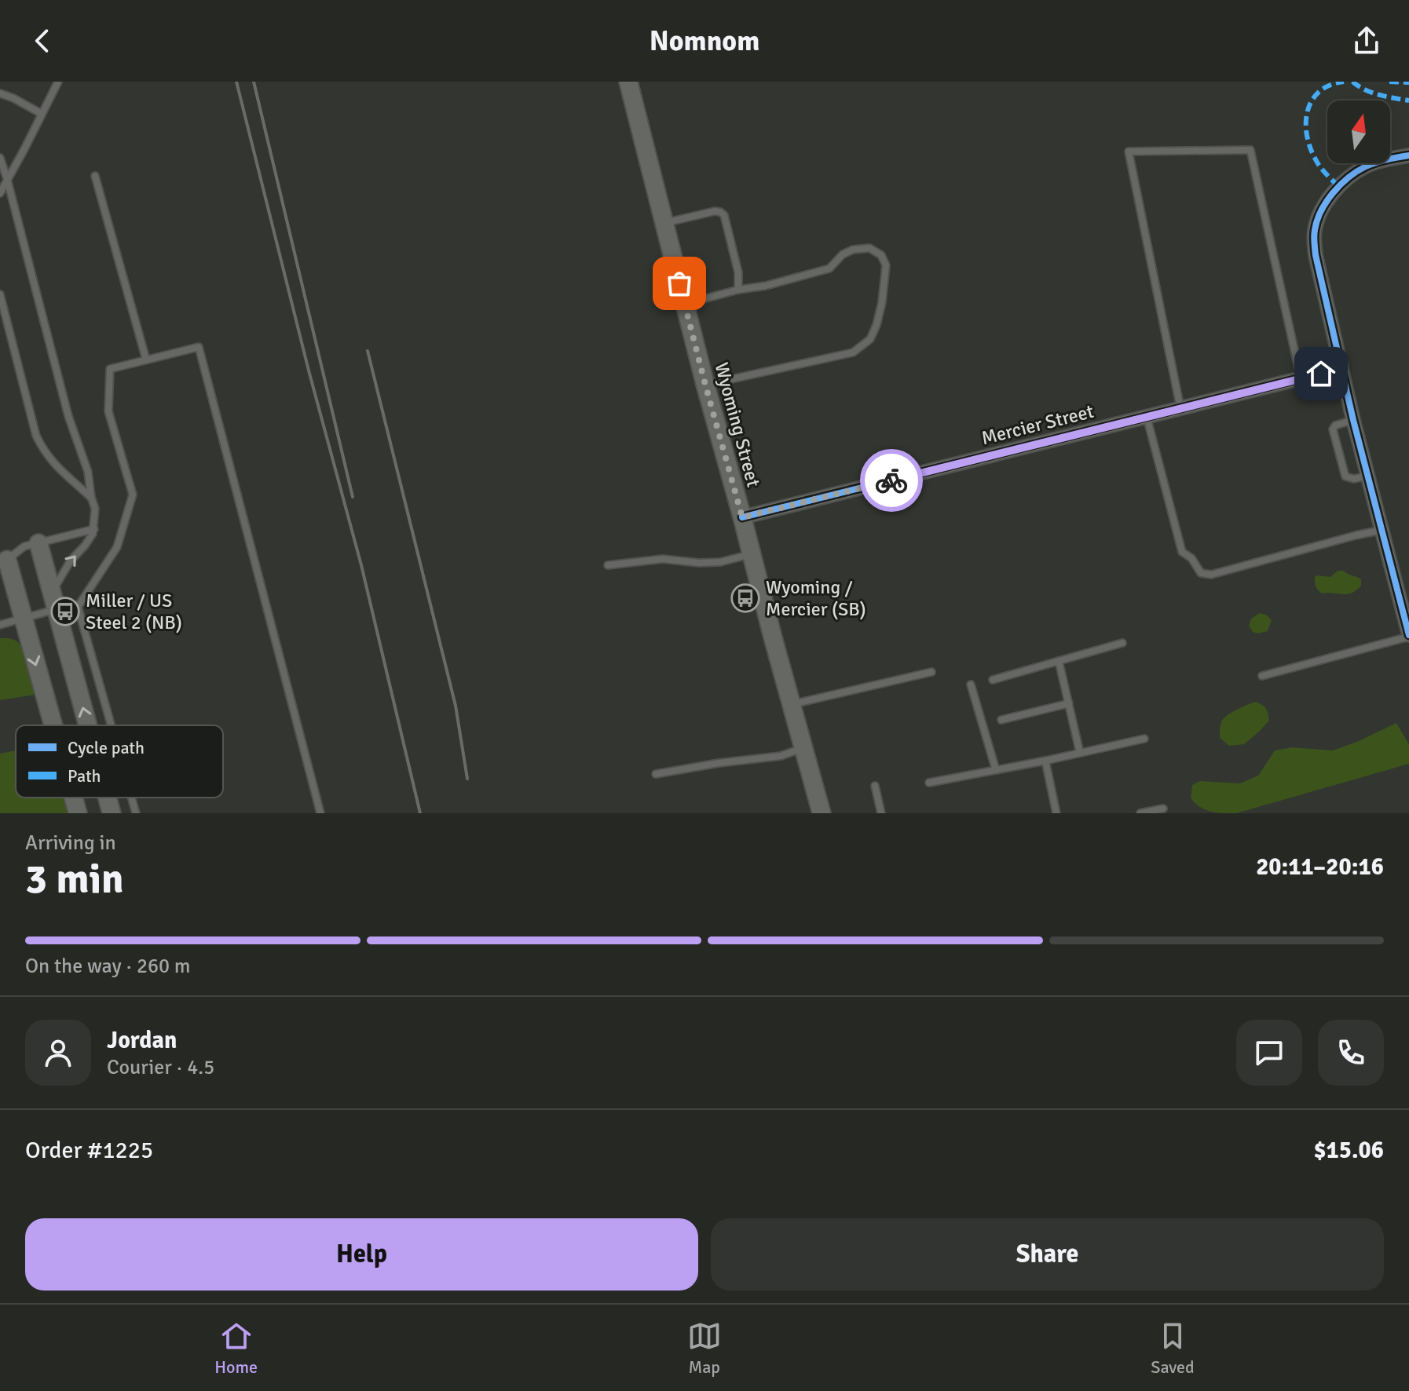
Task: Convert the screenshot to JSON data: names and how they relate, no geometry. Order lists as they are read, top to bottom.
{
  "streets": {
    "main road": ["Wyoming Street"],
    "street": ["Mercier Street"]
  },
  "crossings": [
    ["Wyoming Street", "Mercier Street"]
  ],
  "places": {
    "bus stop": ["Wyoming / Mercier (SB)", "Miller / US Steel 2 (NB)"]
  },
  "legend": ["Cycle path", "Path"],
  "north": "top",
  "page": {
    "header": "Nomnom",
    "heading": ["3 min", "Arriving in", "20:11–20:16"],
    "panel": [
      "Jordan",
      "Courier · 4.5",
      "Order #1225",
      "$15.06"
    ],
    "bar": "On the way · 260 m",
    "buttons": ["Help", "Share"],
    "tabs": ["Home", "Map", "Saved"]
  }
}
